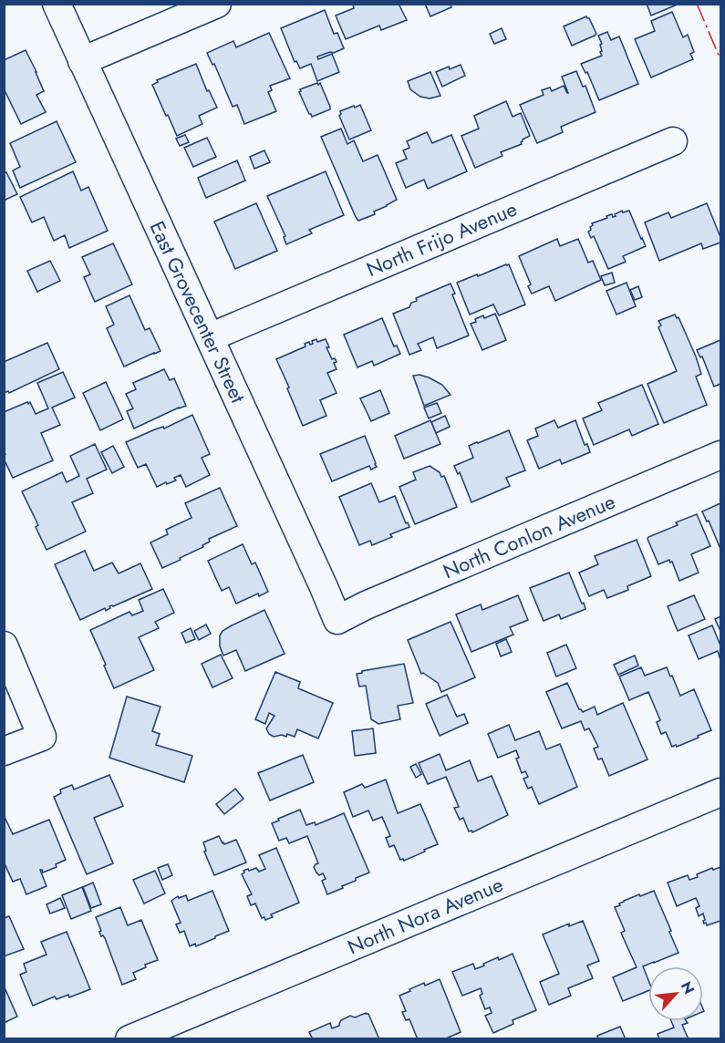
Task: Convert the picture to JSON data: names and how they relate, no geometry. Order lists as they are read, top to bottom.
{
  "streets": {
    "street": [
      "North Frijo Avenue",
      "East Grovecenter Street",
      "North Conlon Avenue",
      "North Nora Avenue"
    ]
  },
  "crossings": [
    ["North Frijo Avenue", "East Grovecenter Street"],
    ["East Grovecenter Street", "North Conlon Avenue"]
  ],
  "north": "top right"
}
